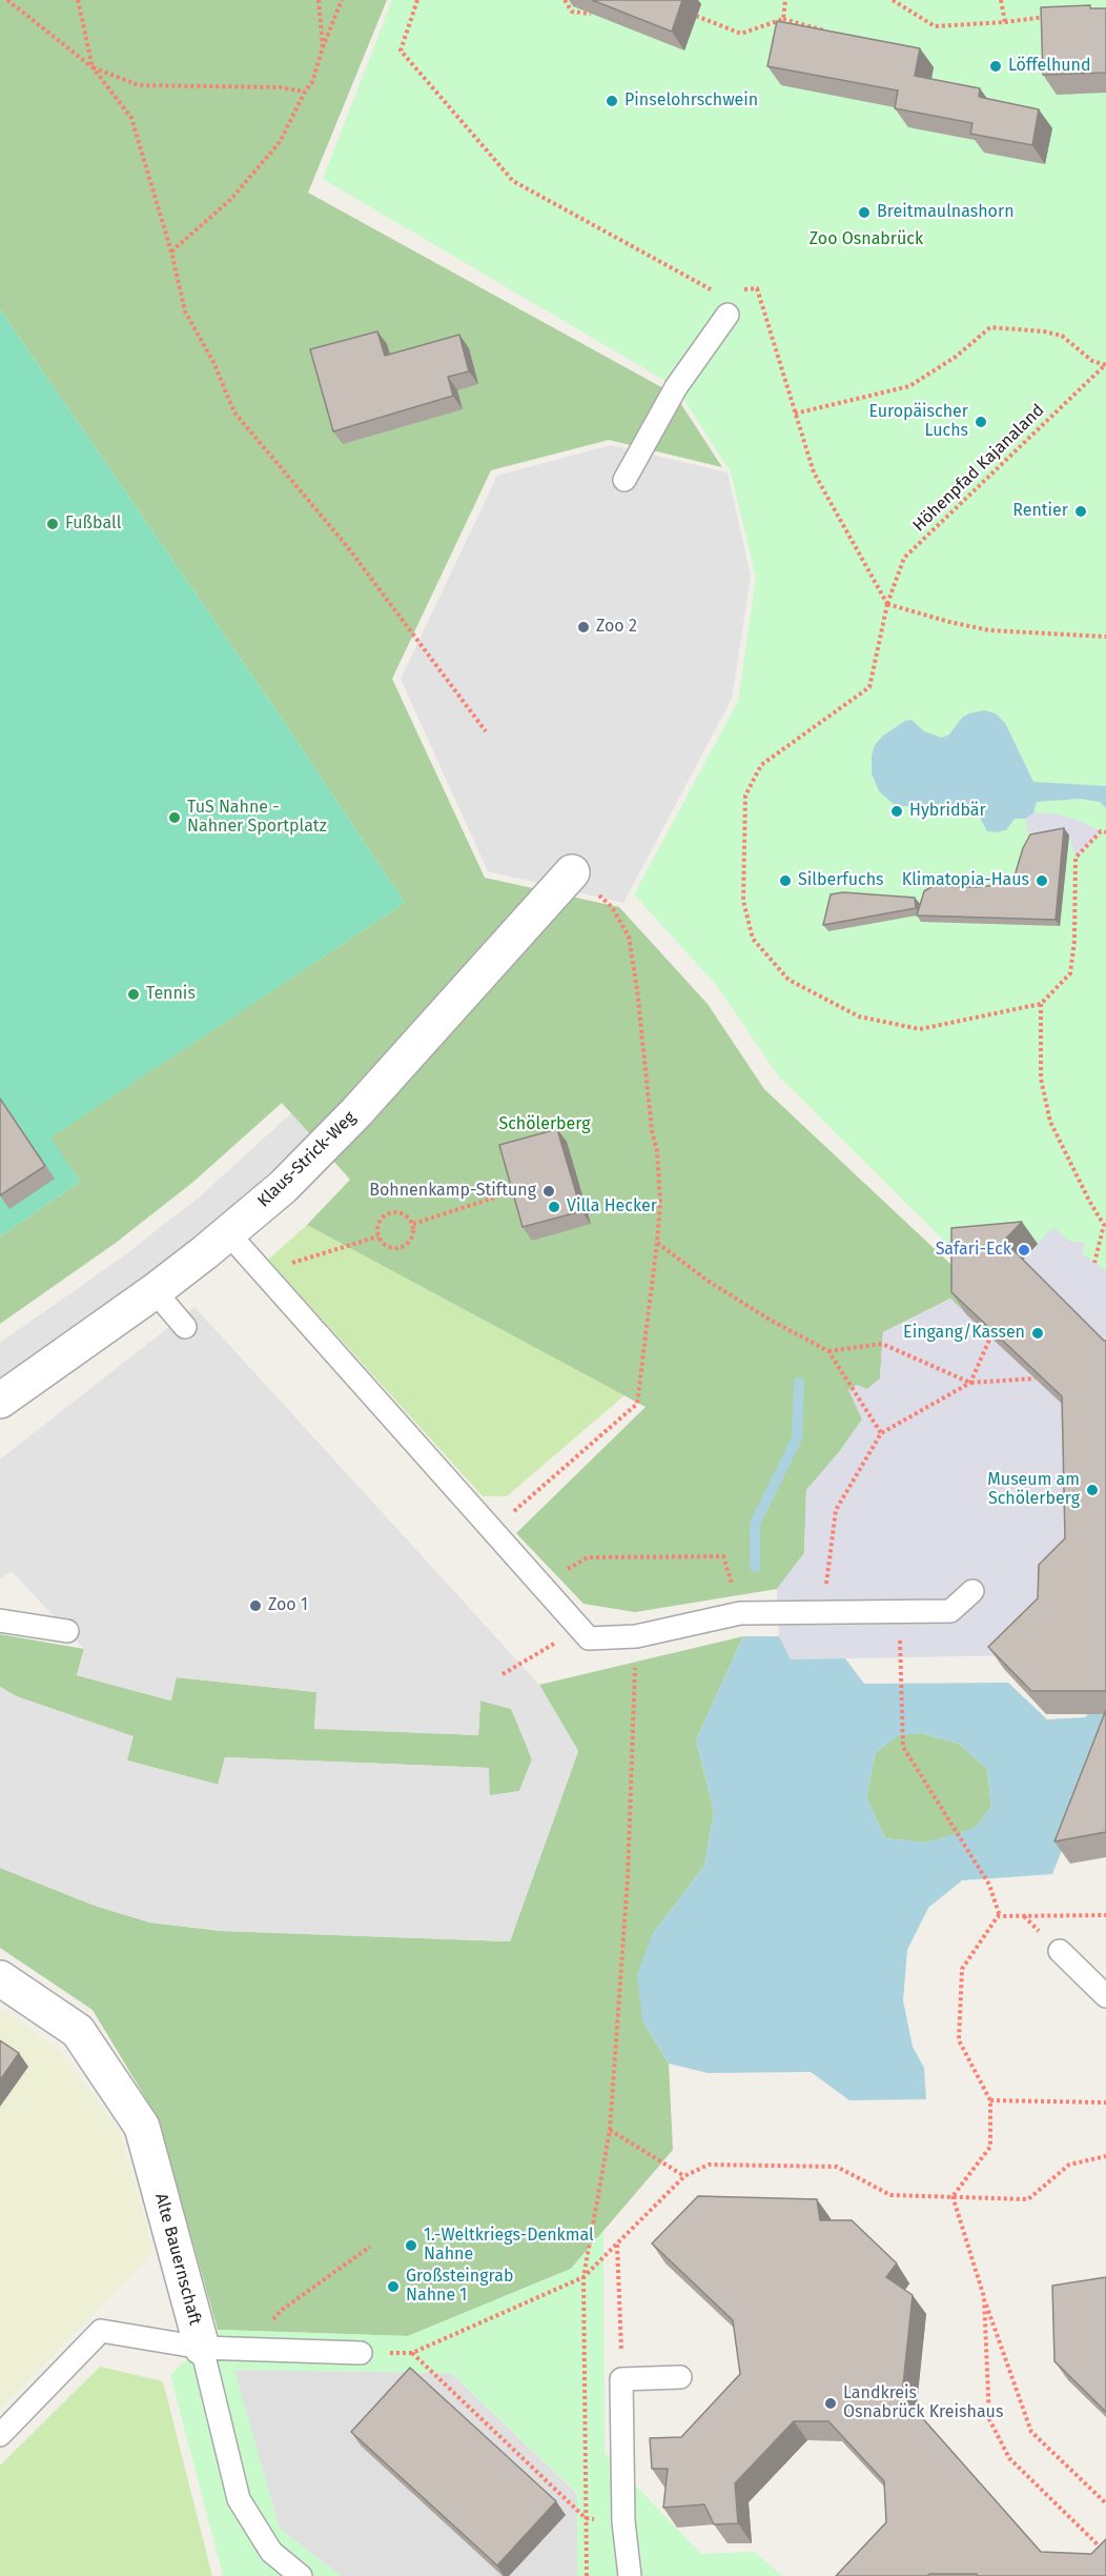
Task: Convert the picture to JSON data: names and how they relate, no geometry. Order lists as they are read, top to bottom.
{
  "streets": {
    "street": ["Klaus-Strick-Weg", "Alte Bauernschaft"],
    "path": ["Höhenpfad Kajanaland"]
  },
  "parks": ["Zoo Osnabrück", "Schölerberg"],
  "places": [
    "Löffelhund",
    "Pinselohrschwein",
    "Breitmaulnashorn",
    "Europäischer Luchs",
    "Rentier",
    "Fußball",
    "Zoo 2",
    "Hybridbär",
    "TuS Nahne - Nahner Sportplatz",
    "Silberfuchs",
    "Klimatopia-Haus",
    "Tennis",
    "Bohnenkamp-Stiftung",
    "Villa Hecker",
    "Safari-Eck",
    "Eingang/Kassen",
    "Museum am Schölerberg",
    "Zoo 1",
    "1.-Weltkriegs-Denkmal Nahne",
    "Großsteingrab Nahne 1",
    "Landkreis Osnabrück Kreishaus"
  ]
}
